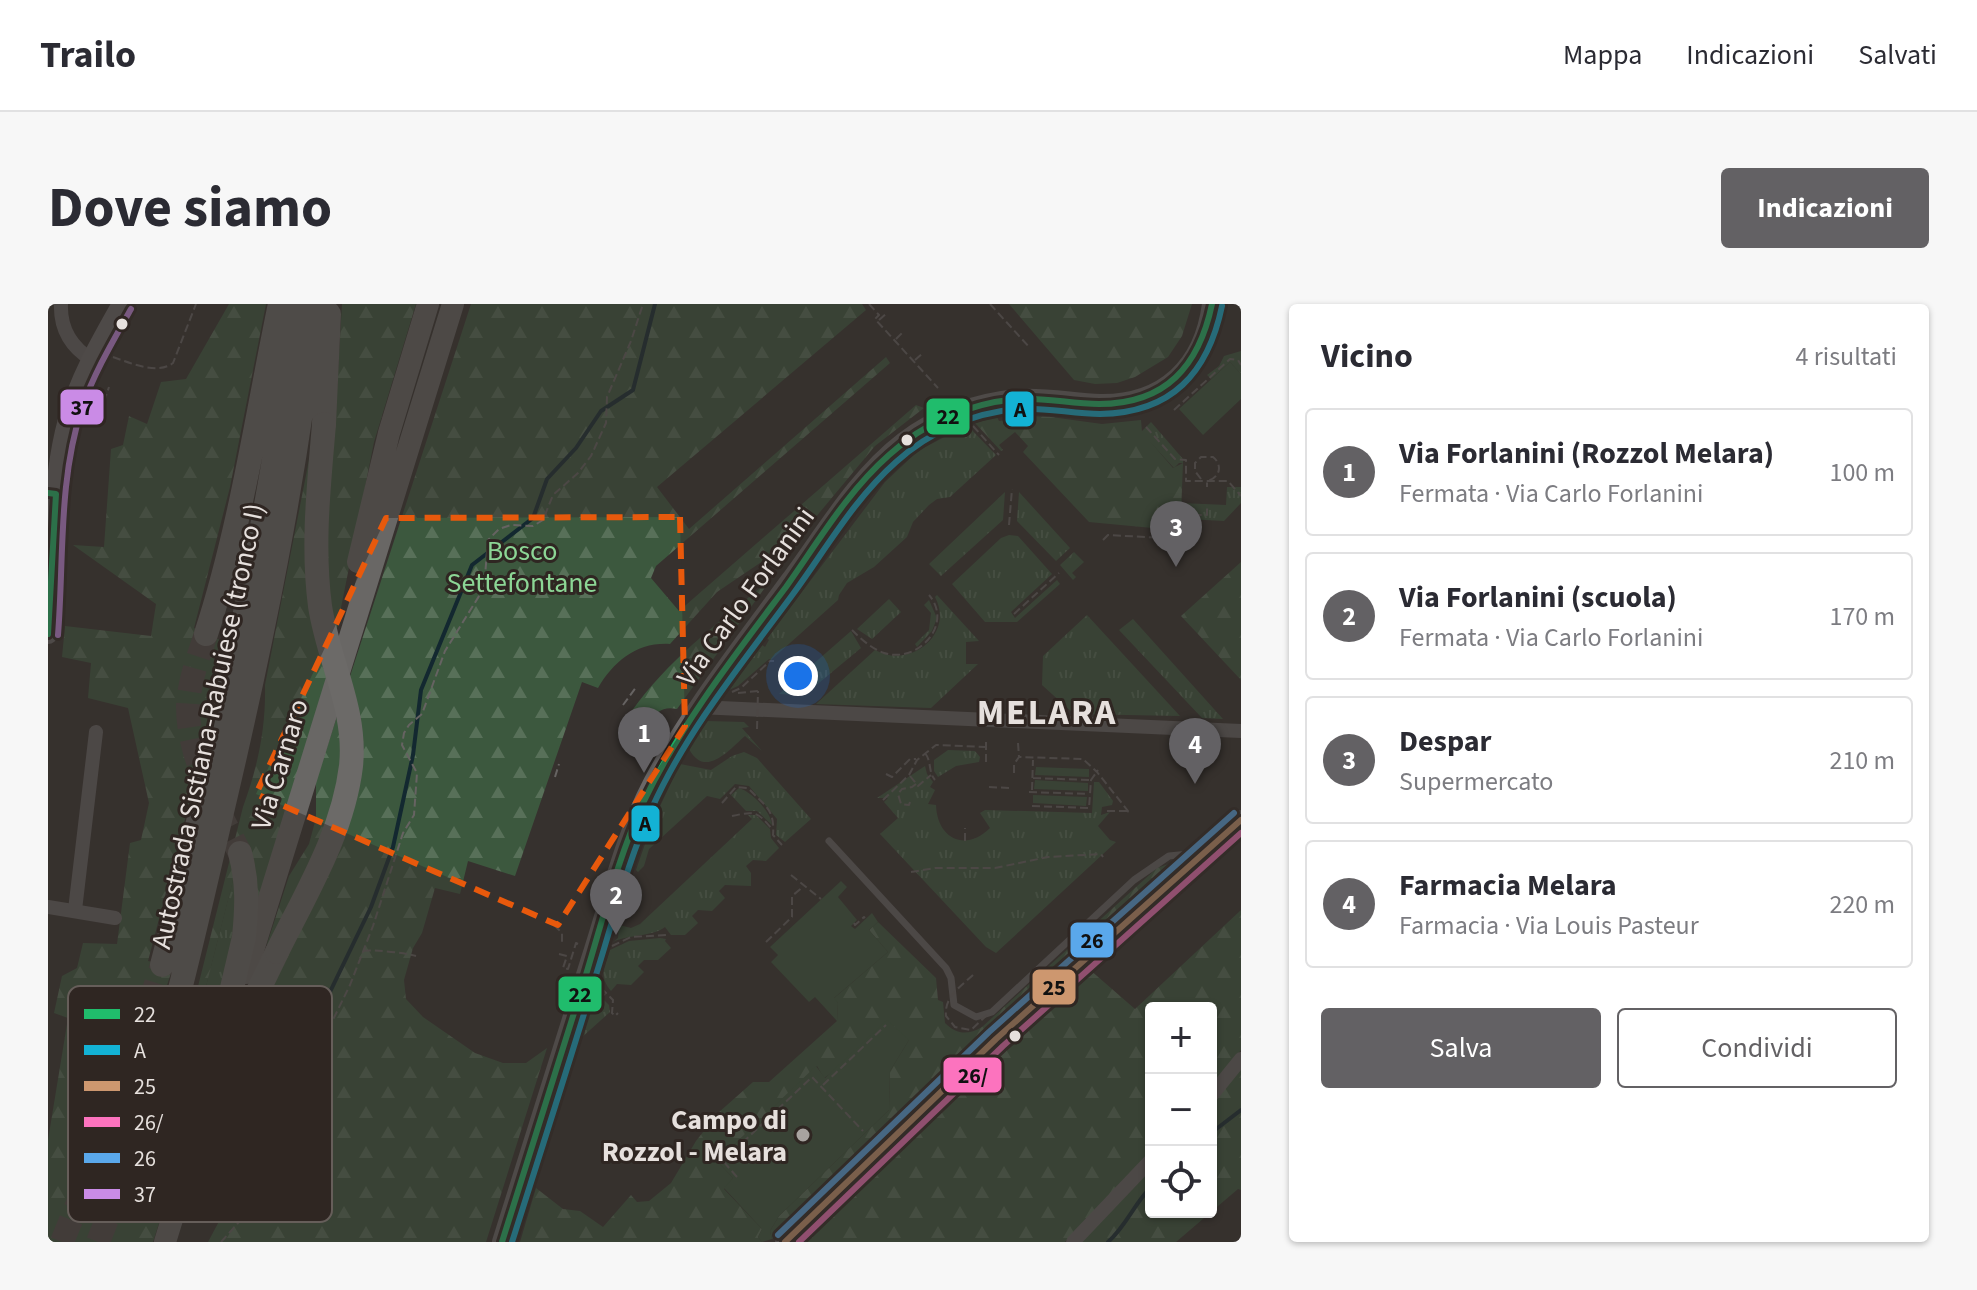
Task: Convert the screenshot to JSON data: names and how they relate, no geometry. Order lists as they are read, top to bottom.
{
  "streets": {
    "highway": ["Autostrada Sistiana-Rabuiese (tronco I)"],
    "main road": ["Via Carlo Forlanini", "Via Carnaro"]
  },
  "districts": ["MELARA"],
  "parks": ["Bosco Settefontane"],
  "places": ["Campo di Rozzol - Melara"],
  "lines": [
    "transit line 22",
    "transit line A",
    "transit line 37",
    "transit line 26",
    "transit line 25",
    "transit line 26/"
  ],
  "legend": [
    "22",
    "A",
    "25",
    "26/",
    "26",
    "37"
  ],
  "page": {
    "header": "Trailo",
    "nav": ["Mappa", "Indicazioni", "Salvati"],
    "buttons": [
      "Indicazioni",
      ["Salva", "Condividi"]
    ],
    "title": "Dove siamo",
    "heading": ["Vicino", "4 risultati"],
    "list": [
      {
        "mark": "1",
        "name": "Via Forlanini (Rozzol Melara)",
        "note": "Fermata · Via Carlo Forlanini",
        "value": "100 m"
      },
      {
        "mark": "2",
        "name": "Via Forlanini (scuola)",
        "note": "Fermata · Via Carlo Forlanini",
        "value": "170 m"
      },
      {
        "mark": "3",
        "name": "Despar",
        "note": "Supermercato",
        "value": "210 m"
      },
      {
        "mark": "4",
        "name": "Farmacia Melara",
        "note": "Farmacia · Via Louis Pasteur",
        "value": "220 m"
      }
    ],
    "pins": [
      "3",
      "1",
      "4",
      "2"
    ],
    "map_buttons": ["+", "−"]
  }
}
